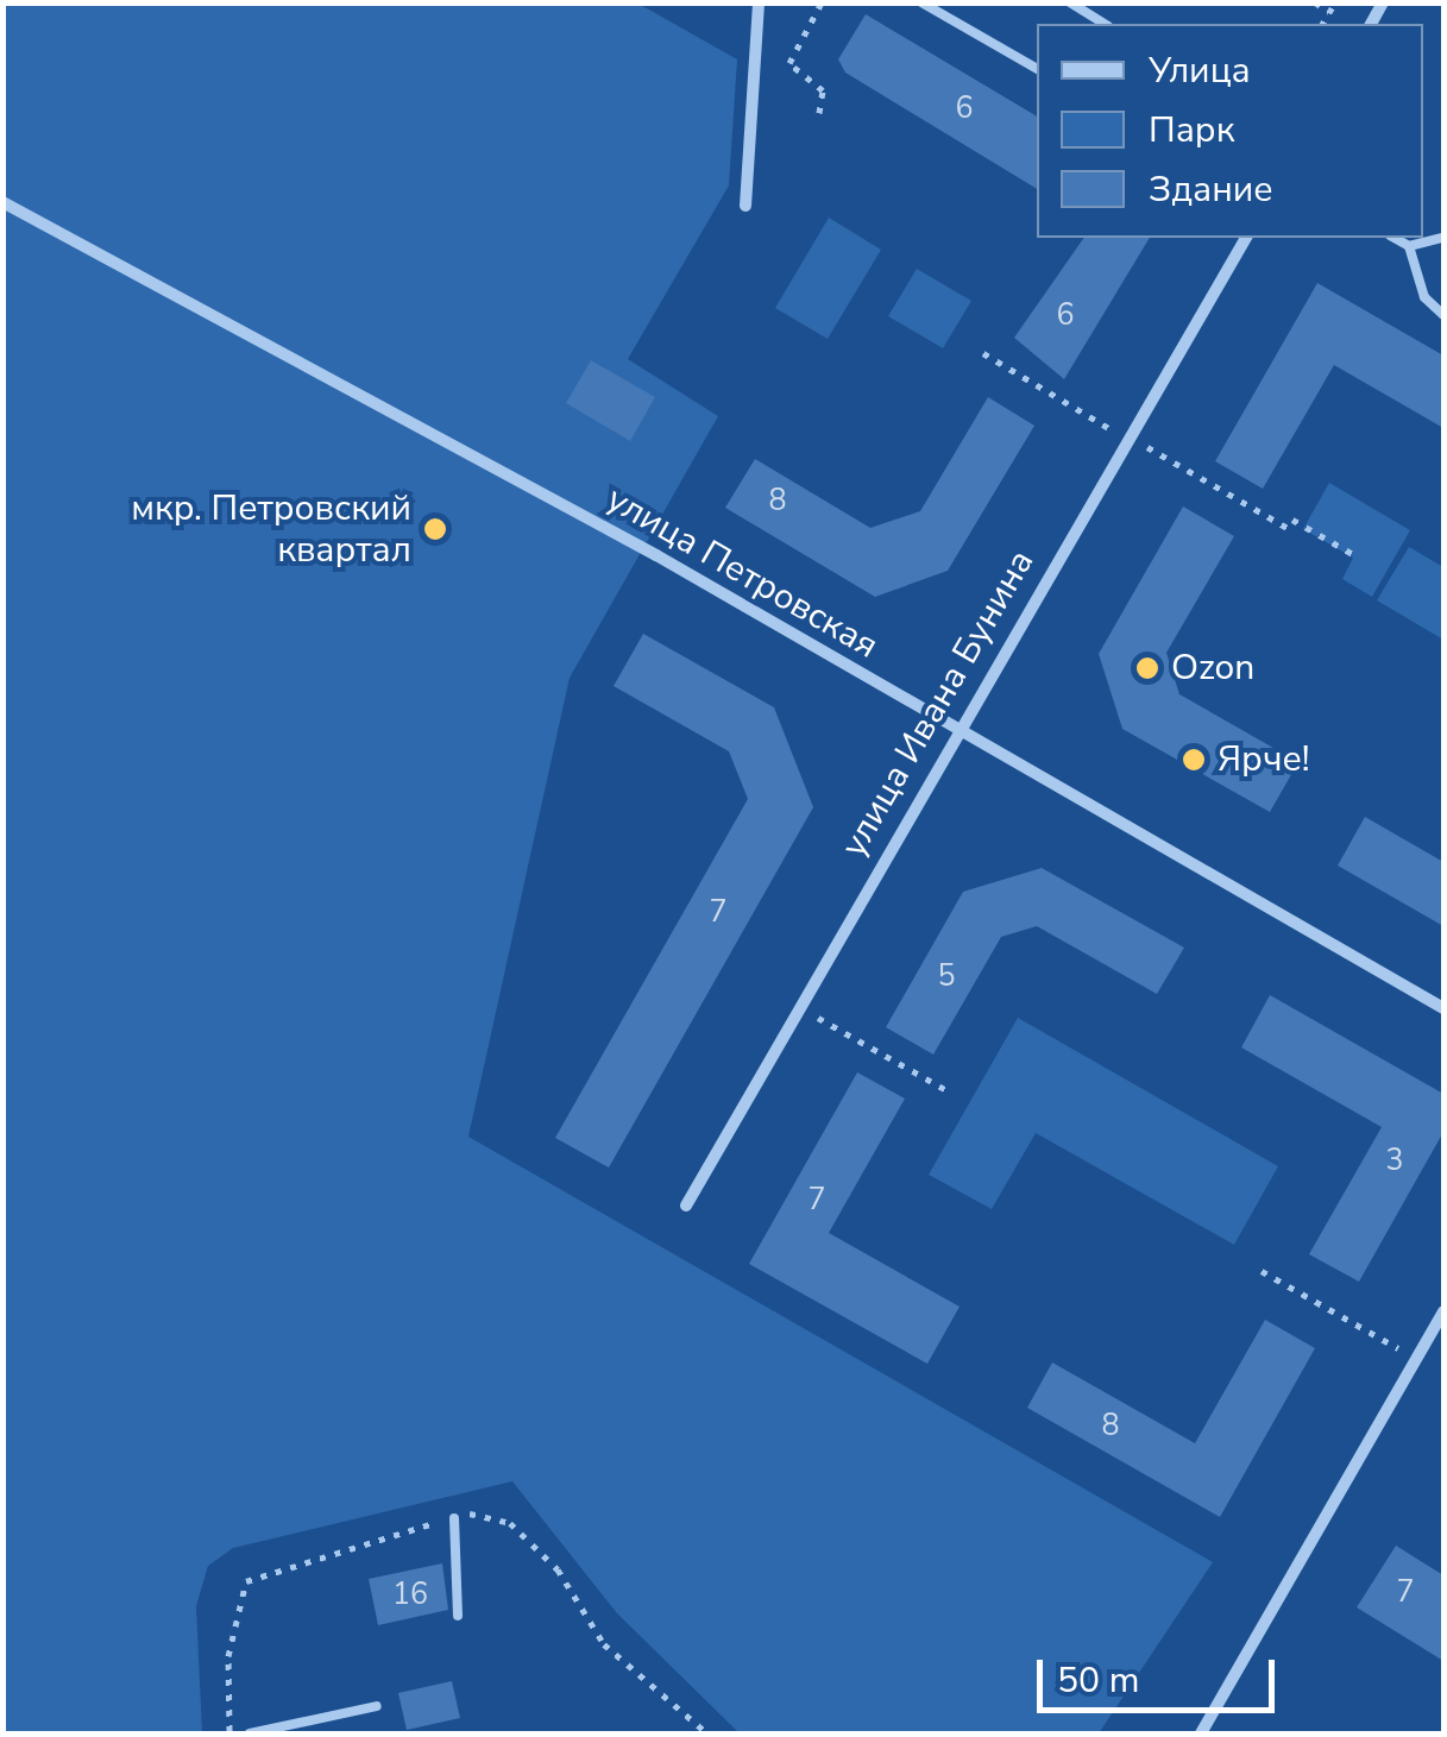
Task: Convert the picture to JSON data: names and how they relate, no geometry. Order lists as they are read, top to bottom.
{
  "streets": {
    "street": ["улица Петровская", "улица Ивана Бунина"]
  },
  "crossings": [
    ["улица Петровская", "улица Ивана Бунина"]
  ],
  "places": ["мкр. Петровский квартал", "Ozon", "Ярче!"],
  "house_numbers": [
    "6",
    "6",
    "8",
    "7",
    "5",
    "3",
    "7",
    "8",
    "7",
    "16"
  ],
  "legend": ["Улица", "Парк", "Здание"],
  "scale_bar": "50 m"
}
